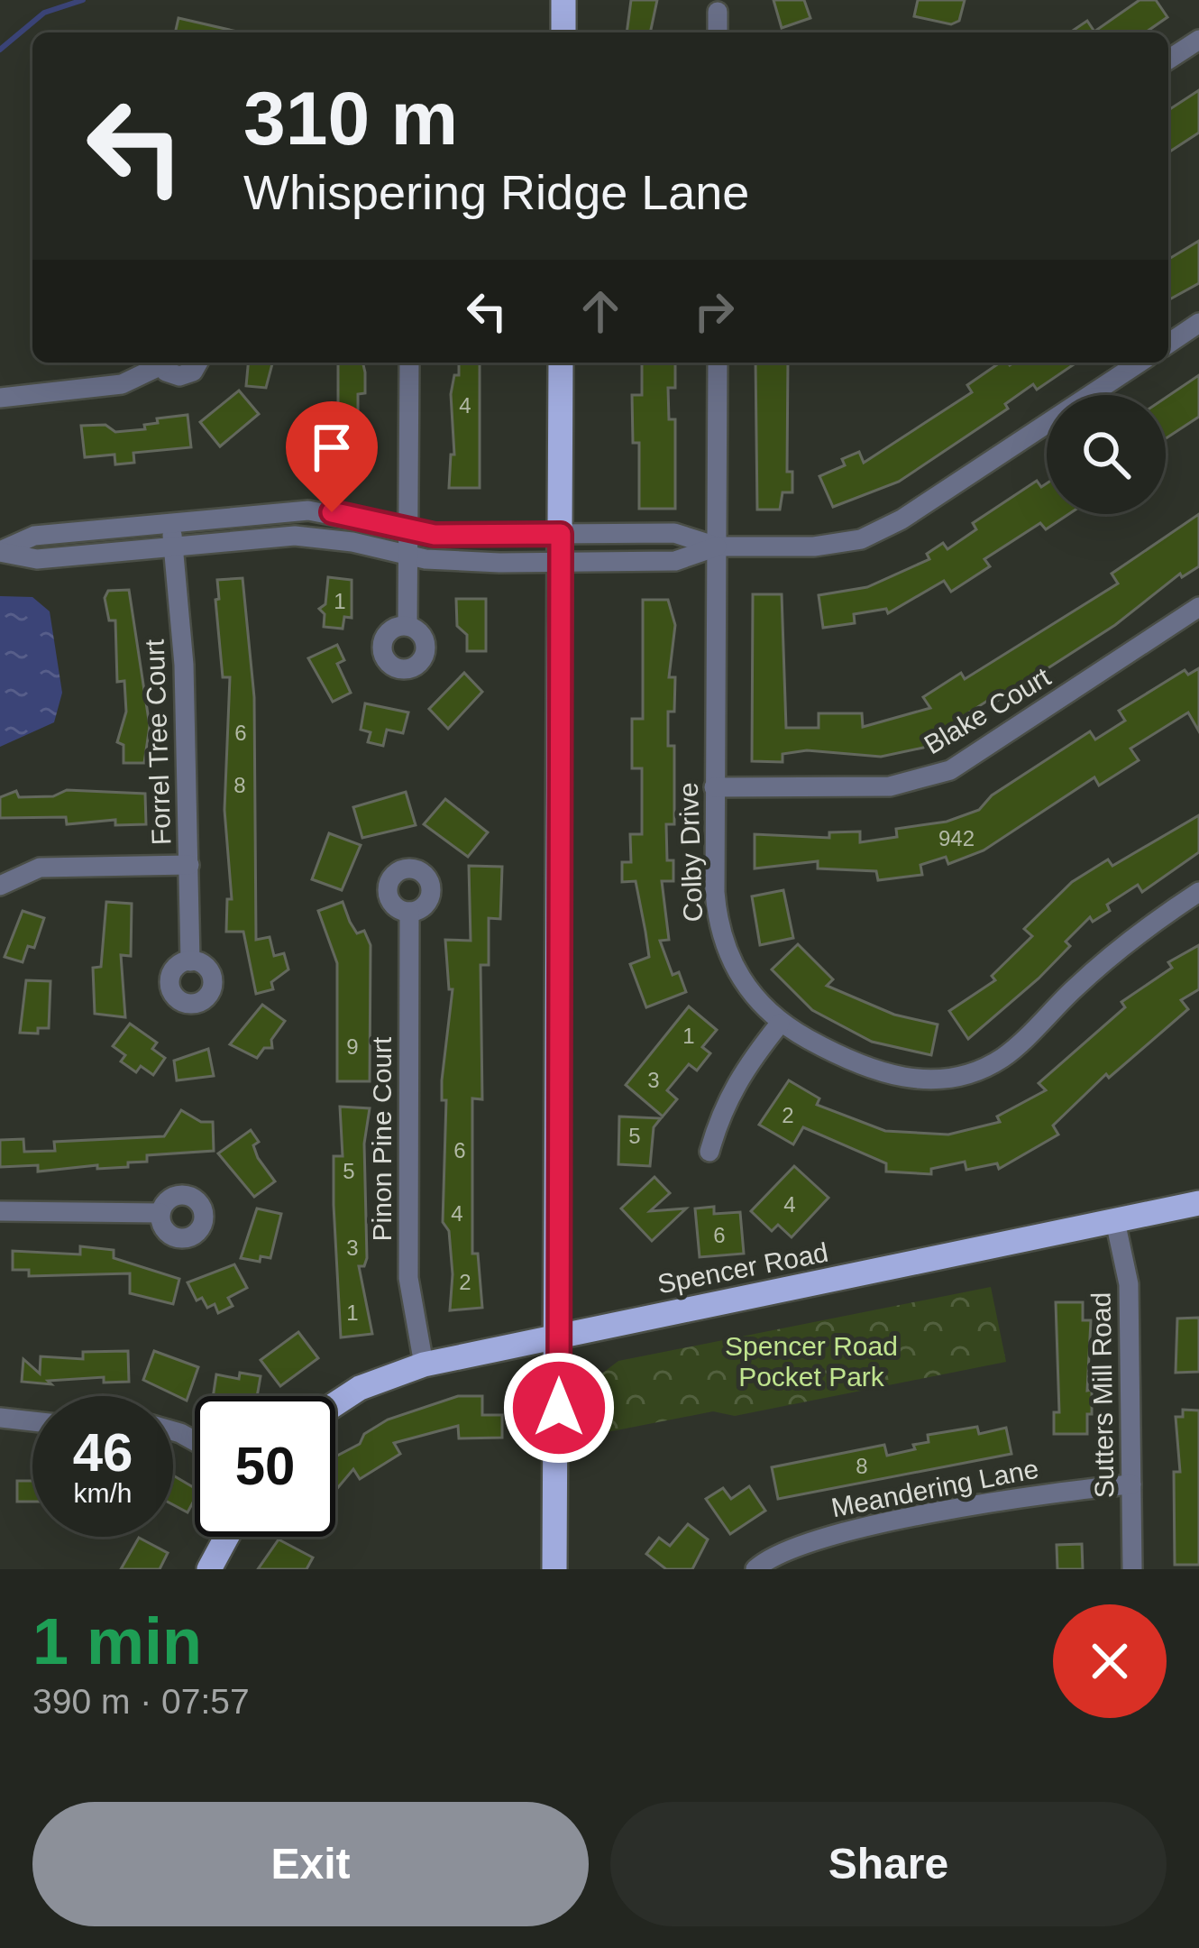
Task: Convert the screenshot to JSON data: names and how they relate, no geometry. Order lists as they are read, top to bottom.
{
  "streets": {
    "main road": ["Spencer Road"],
    "street": [
      "Blake Court",
      "Forrel Tree Court",
      "Colby Drive",
      "Pinon Pine Court",
      "Sutters Mill Road",
      "Meandering Lane"
    ]
  },
  "crossings": [
    ["Blake Court", "Colby Drive"],
    ["Pinon Pine Court", "Spencer Road"],
    ["Spencer Road", "Sutters Mill Road"],
    ["Sutters Mill Road", "Meandering Lane"]
  ],
  "parks": ["Spencer Road Pocket Park"],
  "house_numbers": [
    "4",
    "1",
    "6",
    "8",
    "942",
    "1",
    "9",
    "3",
    "2",
    "5",
    "6",
    "5",
    "4",
    "4",
    "6",
    "3",
    "2",
    "1",
    "8"
  ],
  "page": {
    "turn": ["310 m", "Whispering Ridge Lane"],
    "speed": "46 km/h",
    "limit": "50",
    "heading": ["1 min", "390 m · 07:57"],
    "buttons": ["Exit", "Share"]
  }
}
